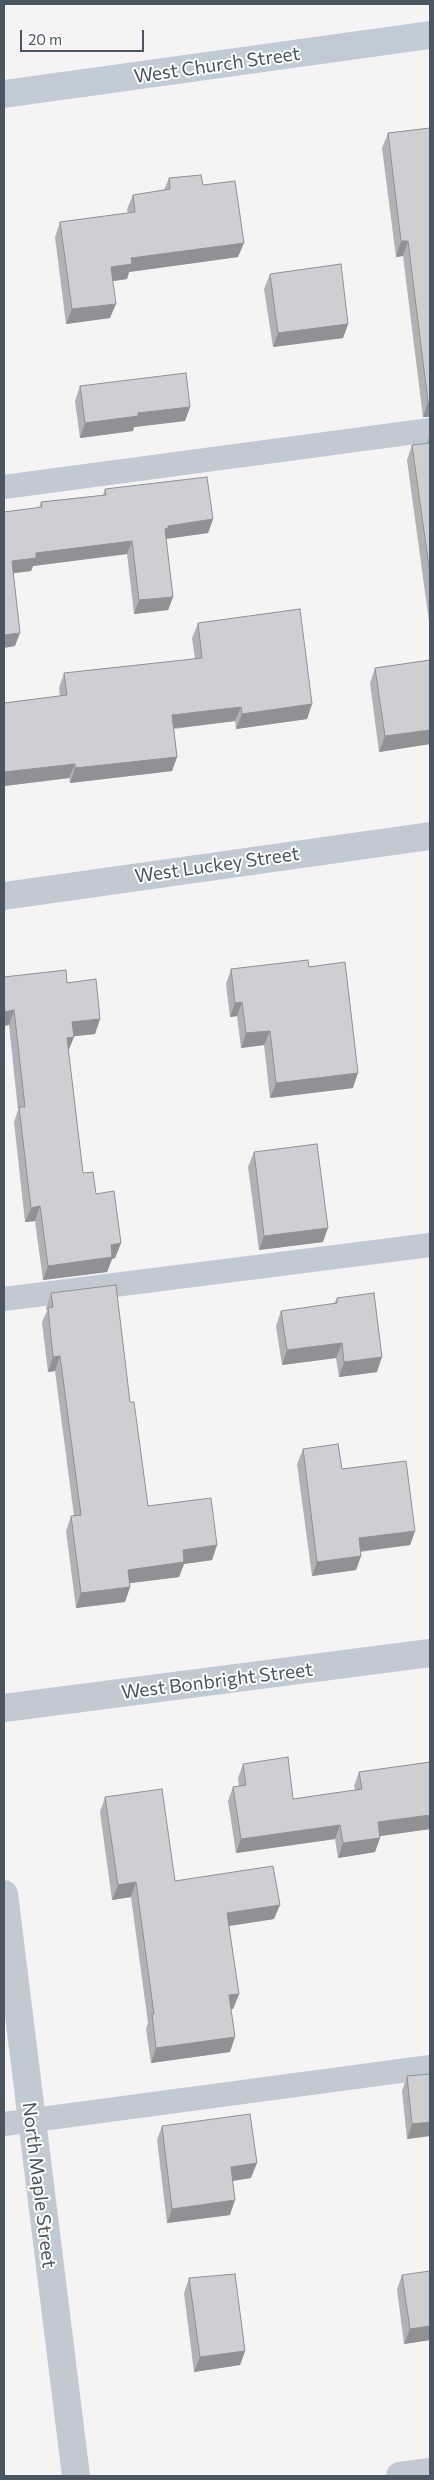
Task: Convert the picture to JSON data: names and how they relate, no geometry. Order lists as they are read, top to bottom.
{
  "streets": {
    "street": [
      "West Church Street",
      "West Luckey Street",
      "West Bonbright Street",
      "North Maple Street"
    ]
  },
  "scale_bar": "20 m"
}
